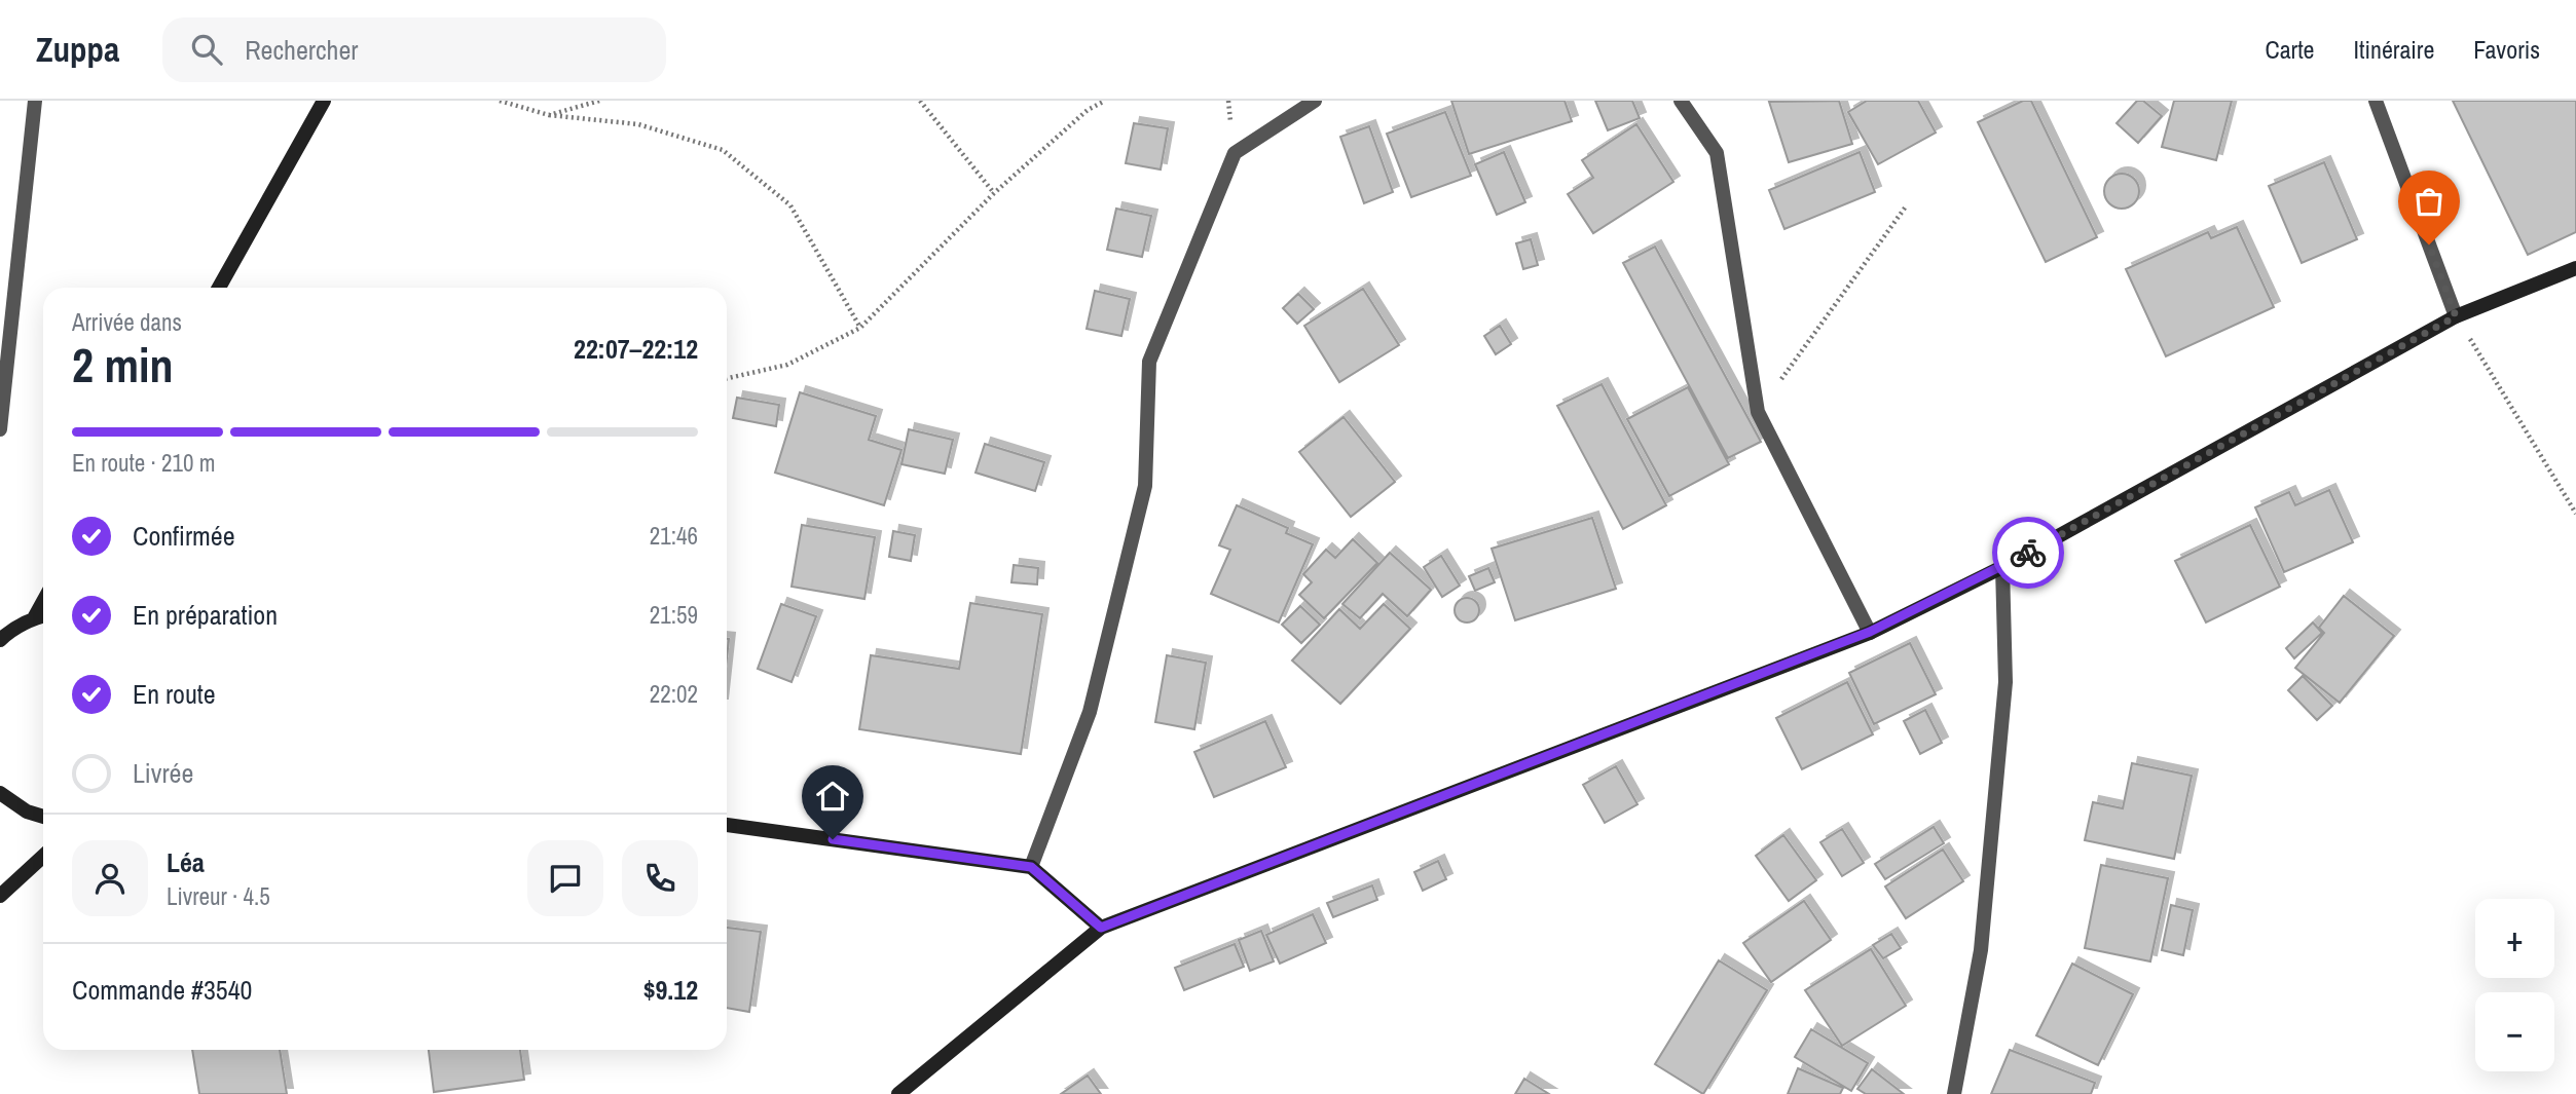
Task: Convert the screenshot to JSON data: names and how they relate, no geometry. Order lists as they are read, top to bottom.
{
  "page": {
    "header": "Zuppa",
    "search": "Rechercher",
    "nav": ["Carte", "Itinéraire", "Favoris"],
    "heading": ["2 min", "Arrivée dans", "22:07–22:12"],
    "panel": [
      "Léa",
      "Livreur · 4.5",
      "Commande #3540",
      "$9.12"
    ],
    "bar": "En route · 210 m",
    "list": [
      ["Confirmée", "21:46"],
      ["En préparation", "21:59"],
      ["En route", "22:02"],
      "Livrée"
    ],
    "map_buttons": ["+", "−"]
  }
}
